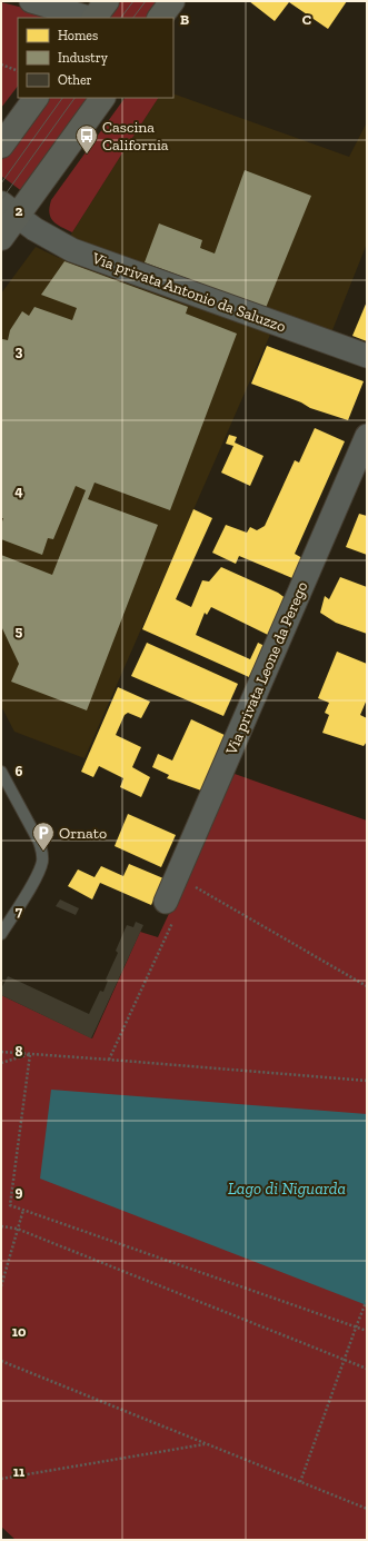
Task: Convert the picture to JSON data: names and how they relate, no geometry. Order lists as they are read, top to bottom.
{
  "streets": {
    "street": ["Via privata Antonio da Saluzzo", "Via privata Leone da Perego"]
  },
  "water": ["Lago di Niguarda"],
  "places": {
    "bus stop": ["Cascina California"],
    "parking": ["Ornato"]
  },
  "legend": ["Homes", "Industry", "Other"],
  "grid": {
    "columns": ["B", "C"],
    "rows": [
      "2",
      "3",
      "4",
      "5",
      "6",
      "7",
      "8",
      "9",
      "10",
      "11"
    ]
  }
}
